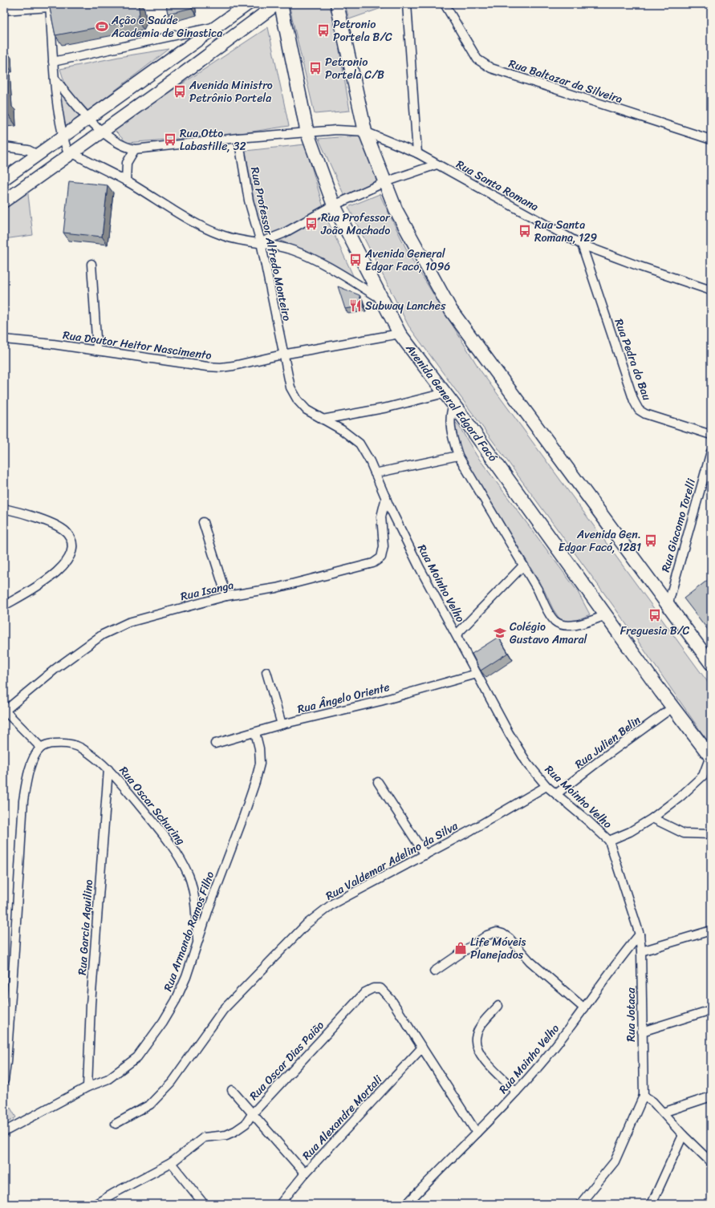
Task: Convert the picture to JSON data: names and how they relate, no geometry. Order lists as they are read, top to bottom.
{
  "streets": {
    "main road": ["Avenida General Edgard Facó"],
    "street": [
      "Rua Baltazar da Silveira",
      "Rua Santa Romana",
      "Rua Professor Alfredo Monteiro",
      "Rua Doutor Heitor Nascimento",
      "Rua Pedra do Bau",
      "Rua Giacomo Torelli",
      "Rua Moinho Velho",
      "Rua Isanga",
      "Rua Ângelo Oriente",
      "Rua Julien Belin",
      "Rua Oscar Schuring",
      "Rua Valdemar Adelino da Silva",
      "Rua Garcia Aquilino",
      "Rua Armando Ramos Filho",
      "Rua Jotaca",
      "Rua Oscar Dias Paião",
      "Rua Alexandre Mortali"
    ]
  },
  "crossings": [
    ["Rua Santa Romana", "Rua Professor Alfredo Monteiro"],
    ["Rua Santa Romana", "Rua Pedra do Bau"],
    ["Rua Santa Romana", "Avenida General Edgard Facó"],
    ["Rua Professor Alfredo Monteiro", "Rua Doutor Heitor Nascimento"],
    ["Rua Professor Alfredo Monteiro", "Rua Moinho Velho"],
    ["Rua Doutor Heitor Nascimento", "Avenida General Edgard Facó"],
    ["Rua Doutor Heitor Nascimento", "Rua Moinho Velho"],
    ["Avenida General Edgard Facó", "Rua Julien Belin"],
    ["Rua Moinho Velho", "Rua Isanga"],
    ["Rua Moinho Velho", "Rua Ângelo Oriente"],
    ["Rua Moinho Velho", "Rua Julien Belin"],
    ["Rua Moinho Velho", "Rua Valdemar Adelino da Silva"],
    ["Rua Moinho Velho", "Rua Jotaca"],
    ["Rua Ângelo Oriente", "Rua Armando Ramos Filho"],
    ["Rua Oscar Schuring", "Rua Garcia Aquilino"],
    ["Rua Oscar Schuring", "Rua Armando Ramos Filho"],
    ["Rua Garcia Aquilino", "Rua Armando Ramos Filho"],
    ["Rua Oscar Dias Paião", "Rua Alexandre Mortali"]
  ],
  "places": {
    "sports": ["Ação e Saúde Academia de Ginastica"],
    "bus stop": [
      "Petronio Portela B/C",
      "Petronio Portela C/B",
      "Avenida Ministro Petrônio Portela",
      "Rua Otto Labastille, 32",
      "Rua Professor João Machado",
      "Rua Santa Romana, 129",
      "Avenida General Edgar Facó, 1096",
      "Avenida Gen. Edgar Facó, 1281",
      "Freguesia B/C"
    ],
    "restaurant": ["Subway Lanches"],
    "school or university": ["Colégio Gustavo Amaral"],
    "shop": ["Life Móveis Planejados"]
  }
}
